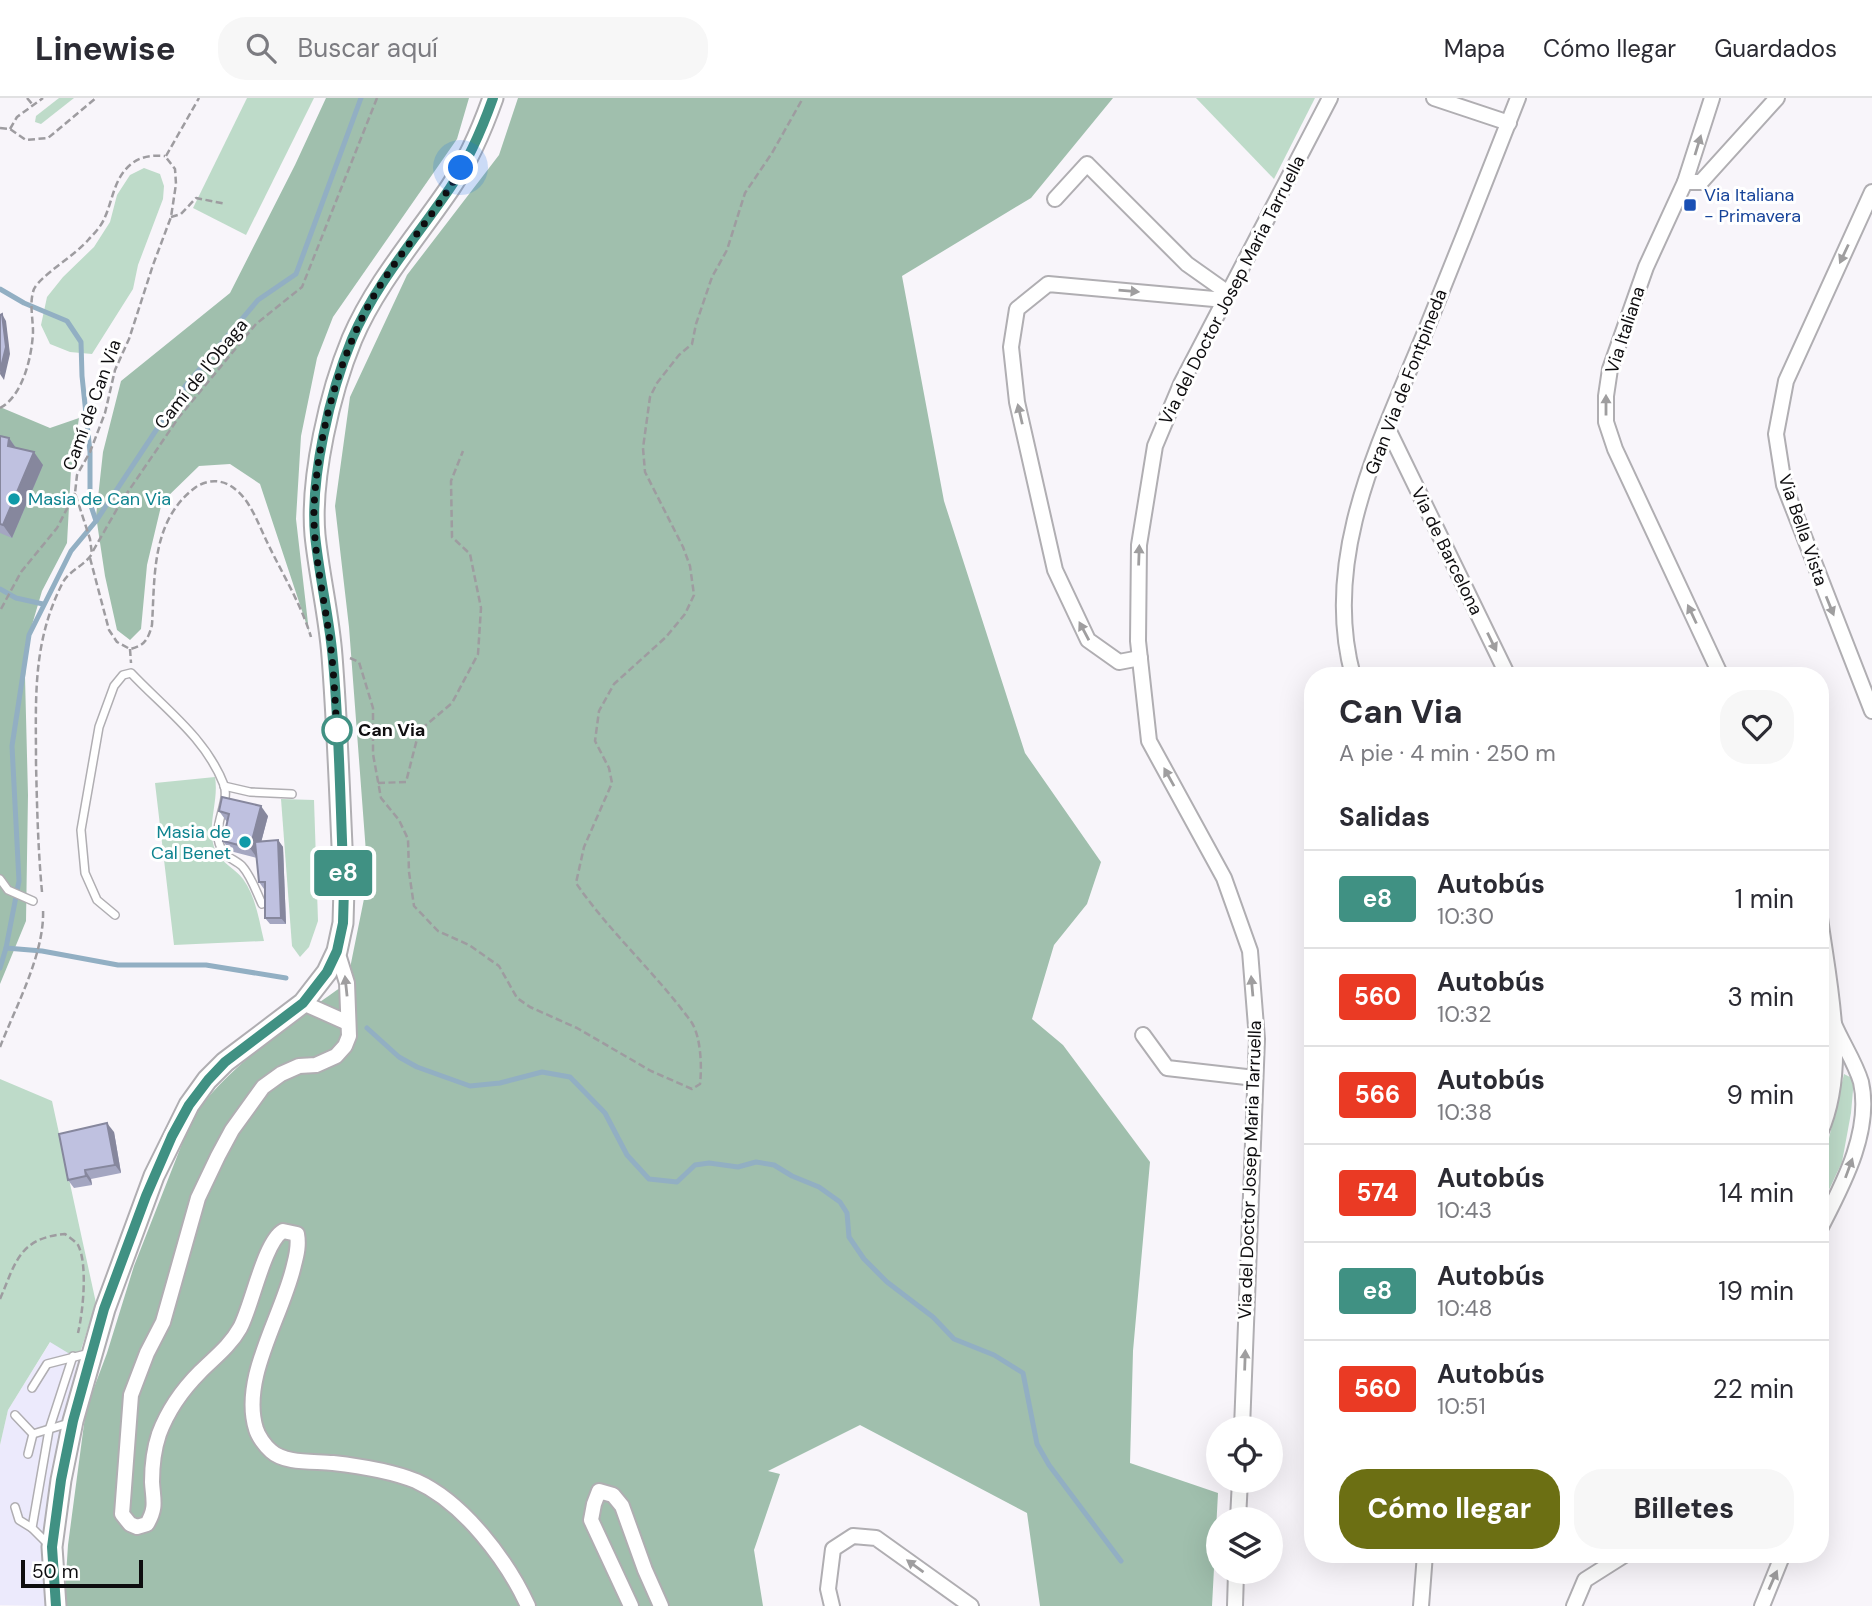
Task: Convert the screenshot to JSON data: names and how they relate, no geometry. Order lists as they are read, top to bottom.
{
  "streets": {
    "street": [
      "Via del Doctor Josep Maria Tarruella",
      "Via Italiana",
      "Gran Via de Fontpineda",
      "Via Bella Vista",
      "Via de Barcelona"
    ],
    "path": ["Camí de l'Obaga", "Camí de Can Via"]
  },
  "crossings": [
    ["Camí de l'Obaga", "Camí de Can Via"],
    ["Gran Via de Fontpineda", "Via de Barcelona"]
  ],
  "one_way": [
    "Via del Doctor Josep Maria Tarruella",
    "Via Italiana",
    "Via Bella Vista",
    "Via de Barcelona"
  ],
  "places": {
    "transit": ["Via Italiana - Primavera"],
    "other": ["Masia de Can Via", "Can Via", "Masia de Cal Benet"]
  },
  "lines": ["bus line e8"],
  "scale_bar": "50 m",
  "page": {
    "header": "Linewise",
    "search": "Buscar aquí",
    "nav": ["Mapa", "Cómo llegar", "Guardados"],
    "on_map": "e8",
    "heading": [
      ["Can Via", "A pie · 4 min · 250 m"],
      "Salidas"
    ],
    "list": [
      {
        "mark": "e8",
        "name": "Autobús",
        "note": "10:30",
        "value": "1 min"
      },
      {
        "mark": "560",
        "name": "Autobús",
        "note": "10:32",
        "value": "3 min"
      },
      {
        "mark": "566",
        "name": "Autobús",
        "note": "10:38",
        "value": "9 min"
      },
      {
        "mark": "574",
        "name": "Autobús",
        "note": "10:43",
        "value": "14 min"
      },
      {
        "mark": "e8",
        "name": "Autobús",
        "note": "10:48",
        "value": "19 min"
      },
      {
        "mark": "560",
        "name": "Autobús",
        "note": "10:51",
        "value": "22 min"
      }
    ],
    "buttons": ["Cómo llegar", "Billetes"],
    "scale": "50 m"
  }
}
